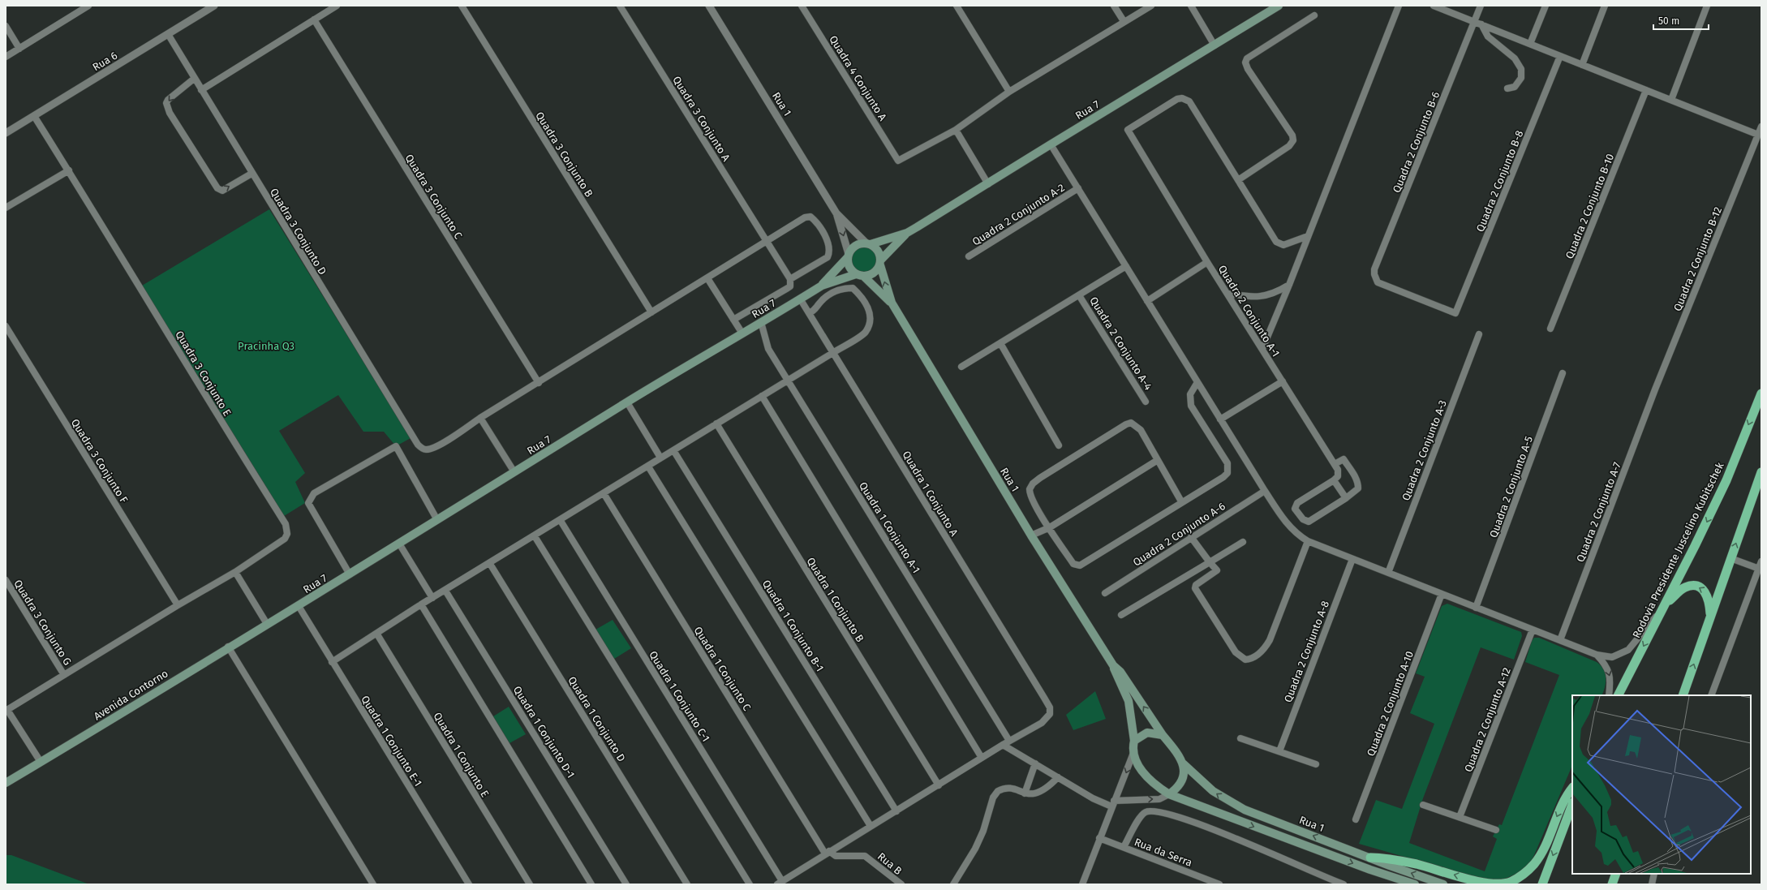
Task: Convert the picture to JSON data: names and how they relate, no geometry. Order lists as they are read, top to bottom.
{
  "streets": {
    "highway": ["Rodovia Presidente Juscelino Kubitschek"],
    "main road": ["Rua 1", "Rua 7", "Avenida Contorno"],
    "street": [
      "Rua 6",
      "Quadra 4 Conjunto A",
      "Quadra 3 Conjunto A",
      "Quadra 2 Conjunto B-6",
      "Quadra 3 Conjunto B",
      "Quadra 2 Conjunto B-8",
      "Quadra 3 Conjunto C",
      "Quadra 2 Conjunto B-10",
      "Quadra 2 Conjunto A-2",
      "Quadra 3 Conjunto D",
      "Quadra 2 Conjunto B-12",
      "Quadra 2 Conjunto A-1",
      "Quadra 2 Conjunto A-4",
      "Quadra 3 Conjunto E",
      "Quadra 2 Conjunto A-3",
      "Quadra 3 Conjunto F",
      "Quadra 2 Conjunto A-5",
      "Quadra 1 Conjunto A",
      "Quadra 2 Conjunto A-7",
      "Quadra 1 Conjunto A-1",
      "Quadra 2 Conjunto A-6",
      "Quadra 1 Conjunto B",
      "Quadra 3 Conjunto G",
      "Quadra 1 Conjunto B-1",
      "Quadra 2 Conjunto A-8",
      "Quadra 1 Conjunto C",
      "Quadra 1 Conjunto C-1",
      "Quadra 2 Conjunto A-10",
      "Quadra 1 Conjunto D",
      "Quadra 2 Conjunto A-12",
      "Quadra 1 Conjunto D-1",
      "Quadra 1 Conjunto E-1",
      "Quadra 1 Conjunto E",
      "Rua da Serra",
      "Rua B"
    ]
  },
  "crossings": [
    ["Rua 6", "Quadra 3 Conjunto D"],
    ["Rua 6", "Quadra 3 Conjunto E"],
    ["Rua 1", "Rua 7"],
    ["Rua 7", "Quadra 1 Conjunto A"],
    ["Rua 7", "Quadra 1 Conjunto A-1"],
    ["Rua 7", "Avenida Contorno"],
    ["Rua 7", "Quadra 1 Conjunto E-1"],
    ["Quadra 2 Conjunto B-6", "Quadra 2 Conjunto B-8"],
    ["Quadra 2 Conjunto B-12", "Quadra 2 Conjunto A-7"],
    ["Quadra 1 Conjunto A", "Quadra 1 Conjunto A-1"],
    ["Quadra 1 Conjunto C", "Rua B"]
  ],
  "parks": ["Pracinha Q3"],
  "scale_bar": "50 m"
}
